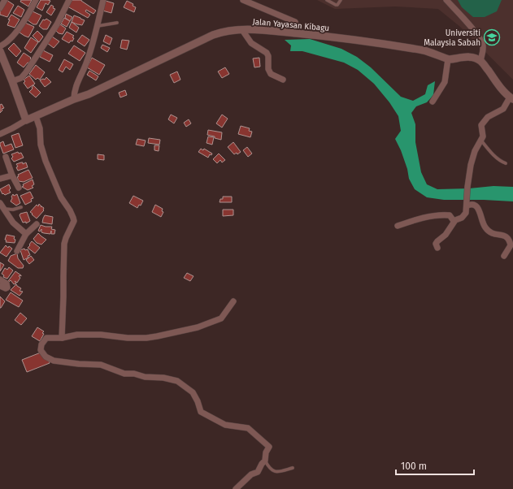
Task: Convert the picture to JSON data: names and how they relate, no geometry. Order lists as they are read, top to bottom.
{
  "streets": {
    "street": ["Jalan Yayasan Kibagu"]
  },
  "places": {
    "school or university": ["Universiti Malaysia Sabah"]
  },
  "scale_bar": "100 m"
}
